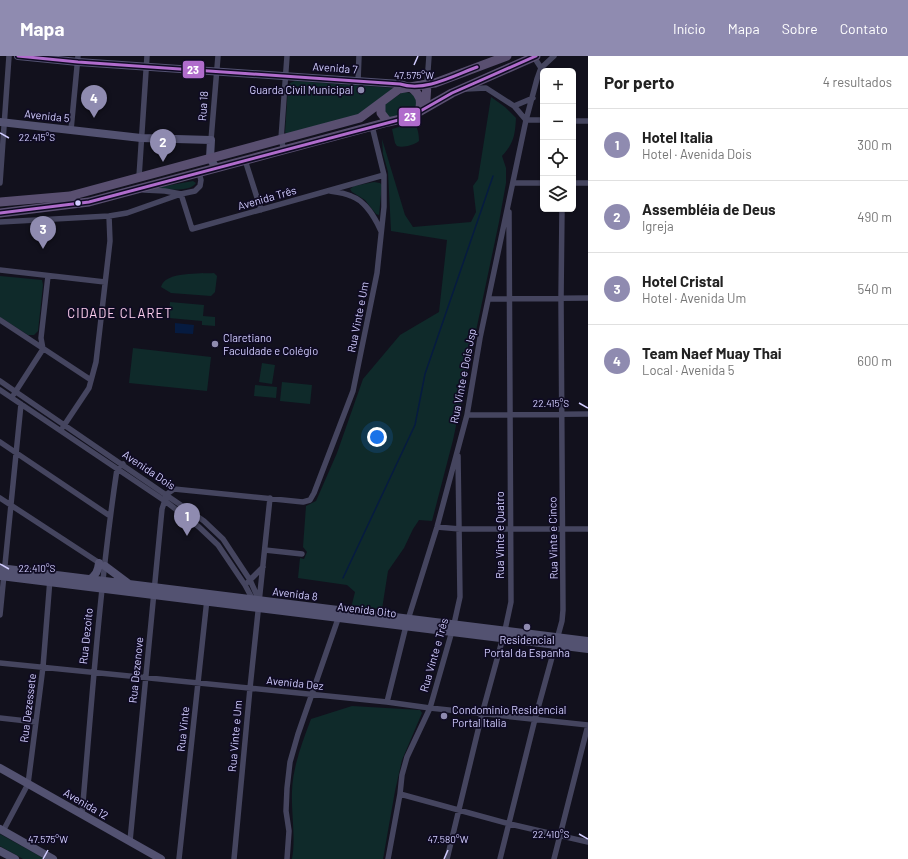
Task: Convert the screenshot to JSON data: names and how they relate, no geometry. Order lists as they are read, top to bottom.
{
  "streets": {
    "street": [
      "Avenida 7",
      "Rua 18",
      "Avenida 5",
      "Avenida Três",
      "Rua Vinte e Um",
      "Rua Vinte e Dois Jsp",
      "Avenida Dois",
      "Rua Vinte e Quatro",
      "Rua Vinte e Cinco",
      "Avenida Oito",
      "Rua Dezoito",
      "Rua Vinte e Três",
      "Rua Dezenove",
      "Avenida Dez",
      "Rua Dezessete",
      "Rua Vinte",
      "Avenida 12"
    ]
  },
  "crossings": [
    ["Avenida 7", "Rua 18"],
    ["Rua 18", "Avenida 5"],
    ["Avenida Três", "Rua Vinte e Um"],
    ["Rua Vinte e Um", "Avenida Dois"],
    ["Rua Vinte e Um", "Avenida Oito"],
    ["Rua Vinte e Um", "Avenida Dez"],
    ["Rua Vinte e Dois Jsp", "Rua Vinte e Quatro"],
    ["Rua Vinte e Dois Jsp", "Avenida Oito"],
    ["Rua Vinte e Dois Jsp", "Rua Vinte e Três"],
    ["Rua Vinte e Dois Jsp", "Avenida Dez"],
    ["Avenida Dois", "Avenida Oito"],
    ["Avenida Dois", "Rua Dezoito"],
    ["Avenida Dois", "Rua Dezenove"],
    ["Rua Vinte e Quatro", "Avenida Oito"],
    ["Rua Vinte e Quatro", "Avenida Dez"],
    ["Rua Vinte e Cinco", "Avenida Oito"],
    ["Rua Vinte e Cinco", "Avenida Dez"],
    ["Avenida Oito", "Rua Vinte e Três"],
    ["Avenida Oito", "Rua Vinte"],
    ["Rua Dezoito", "Avenida Dez"],
    ["Rua Dezoito", "Avenida 12"],
    ["Rua Vinte e Três", "Avenida Dez"],
    ["Rua Dezenove", "Avenida Dez"],
    ["Rua Dezenove", "Avenida 12"],
    ["Avenida Dez", "Rua Dezessete"],
    ["Avenida Dez", "Rua Vinte"],
    ["Rua Dezessete", "Avenida 12"]
  ],
  "districts": ["CIDADE CLARET"],
  "places": [
    "Guarda Civil Municipal",
    "Claretiano Faculdade e Colégio",
    "Residencial Portal da Espanha",
    "Condominio Residencial Portal Italia"
  ],
  "lines": ["transit line 23"],
  "page": {
    "header": "Mapa",
    "nav": [
      "Início",
      "Mapa",
      "Sobre",
      "Contato"
    ],
    "heading": ["Por perto", "4 resultados"],
    "map_buttons": ["+", "−"],
    "pins": [
      "4",
      "2",
      "3",
      "1"
    ],
    "list": [
      {
        "mark": "1",
        "name": "Hotel Italia",
        "note": "Hotel · Avenida Dois",
        "value": "300 m"
      },
      {
        "mark": "2",
        "name": "Assembléia de Deus",
        "note": "Igreja",
        "value": "490 m"
      },
      {
        "mark": "3",
        "name": "Hotel Cristal",
        "note": "Hotel · Avenida Um",
        "value": "540 m"
      },
      {
        "mark": "4",
        "name": "Team Naef Muay Thai",
        "note": "Local · Avenida 5",
        "value": "600 m"
      }
    ]
  },
  "coordinates": [
    "47.575°W",
    "22.415°S",
    "22.410°S",
    "47.580°W"
  ]
}
